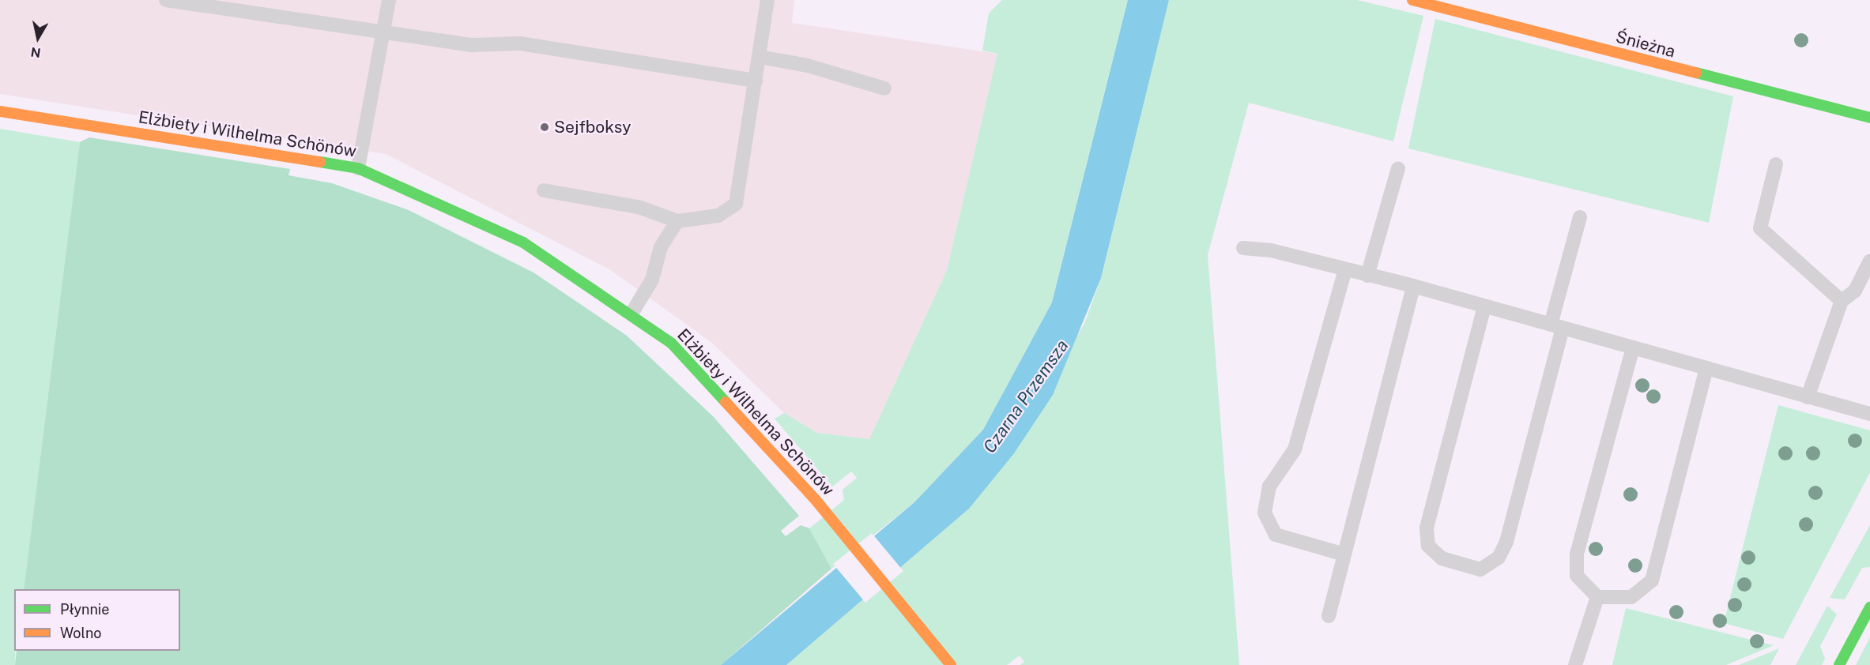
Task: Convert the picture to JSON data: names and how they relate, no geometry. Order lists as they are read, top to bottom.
{
  "streets": {
    "street": ["Śnieżna", "Elżbiety i Wilhelma Schönów"]
  },
  "water": ["Czarna Przemsza"],
  "places": ["Sejfboksy"],
  "legend": ["Płynnie", "Wolno"],
  "north": "bottom"
}
